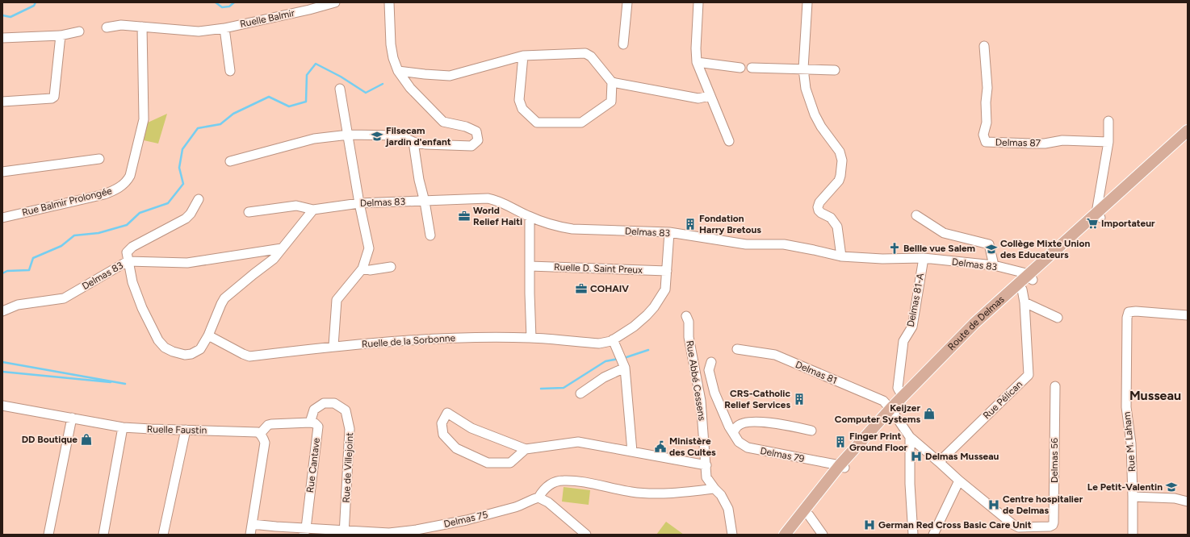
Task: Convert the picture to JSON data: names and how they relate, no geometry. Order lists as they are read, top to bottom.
{
  "streets": {
    "main road": ["Route de Delmas"],
    "street": [
      "Ruelle Balmir",
      "Delmas 87",
      "Rue Balmir Prolongée",
      "Delmas 83",
      "Ruelle D. Saint Preux",
      "Delmas 81-A",
      "Ruelle de la Sorbonne",
      "Delmas 81",
      "Rue Abbé Cessens",
      "Rue Pélican",
      "Ruelle Faustin",
      "Rue M. Laham",
      "Delmas 79",
      "Delmas 56",
      "Rue Cantave",
      "Rue de Villejoint",
      "Delmas 75"
    ]
  },
  "crossings": [
    ["Ruelle Balmir", "Rue Balmir Prolongée"],
    ["Delmas 83", "Delmas 81-A"],
    ["Delmas 83", "Route de Delmas"],
    ["Ruelle D. Saint Preux", "Ruelle de la Sorbonne"],
    ["Delmas 81-A", "Route de Delmas"],
    ["Route de Delmas", "Delmas 81"],
    ["Route de Delmas", "Rue Pélican"],
    ["Route de Delmas", "Delmas 79"],
    ["Route de Delmas", "Delmas 56"],
    ["Delmas 81", "Delmas 56"],
    ["Rue Pélican", "Delmas 56"],
    ["Rue Cantave", "Rue de Villejoint"],
    ["Rue Cantave", "Delmas 75"],
    ["Rue de Villejoint", "Delmas 75"]
  ],
  "districts": ["Musseau"],
  "places": {
    "school or university": ["Filsecam jardin d'enfant", "Collège Mixte Union des Educateurs", "Le Petit-Valentin"],
    "office": ["World Relief Haiti", "COHAIV"],
    "supermarket": ["Importateur"],
    "building": ["Fondation Harry Bretous", "CRS-Catholic Relief Services", "Finger Print Ground Floor"],
    "church": ["Bellle vue Salem"],
    "shop": ["Keijzer Computer Systems", "DD Boutique"],
    "public building": ["Ministère des Cultes"],
    "hospital": ["Delmas Musseau", "Centre hospitalier de Delmas", "German Red Cross Basic Care Unit"]
  }
}
